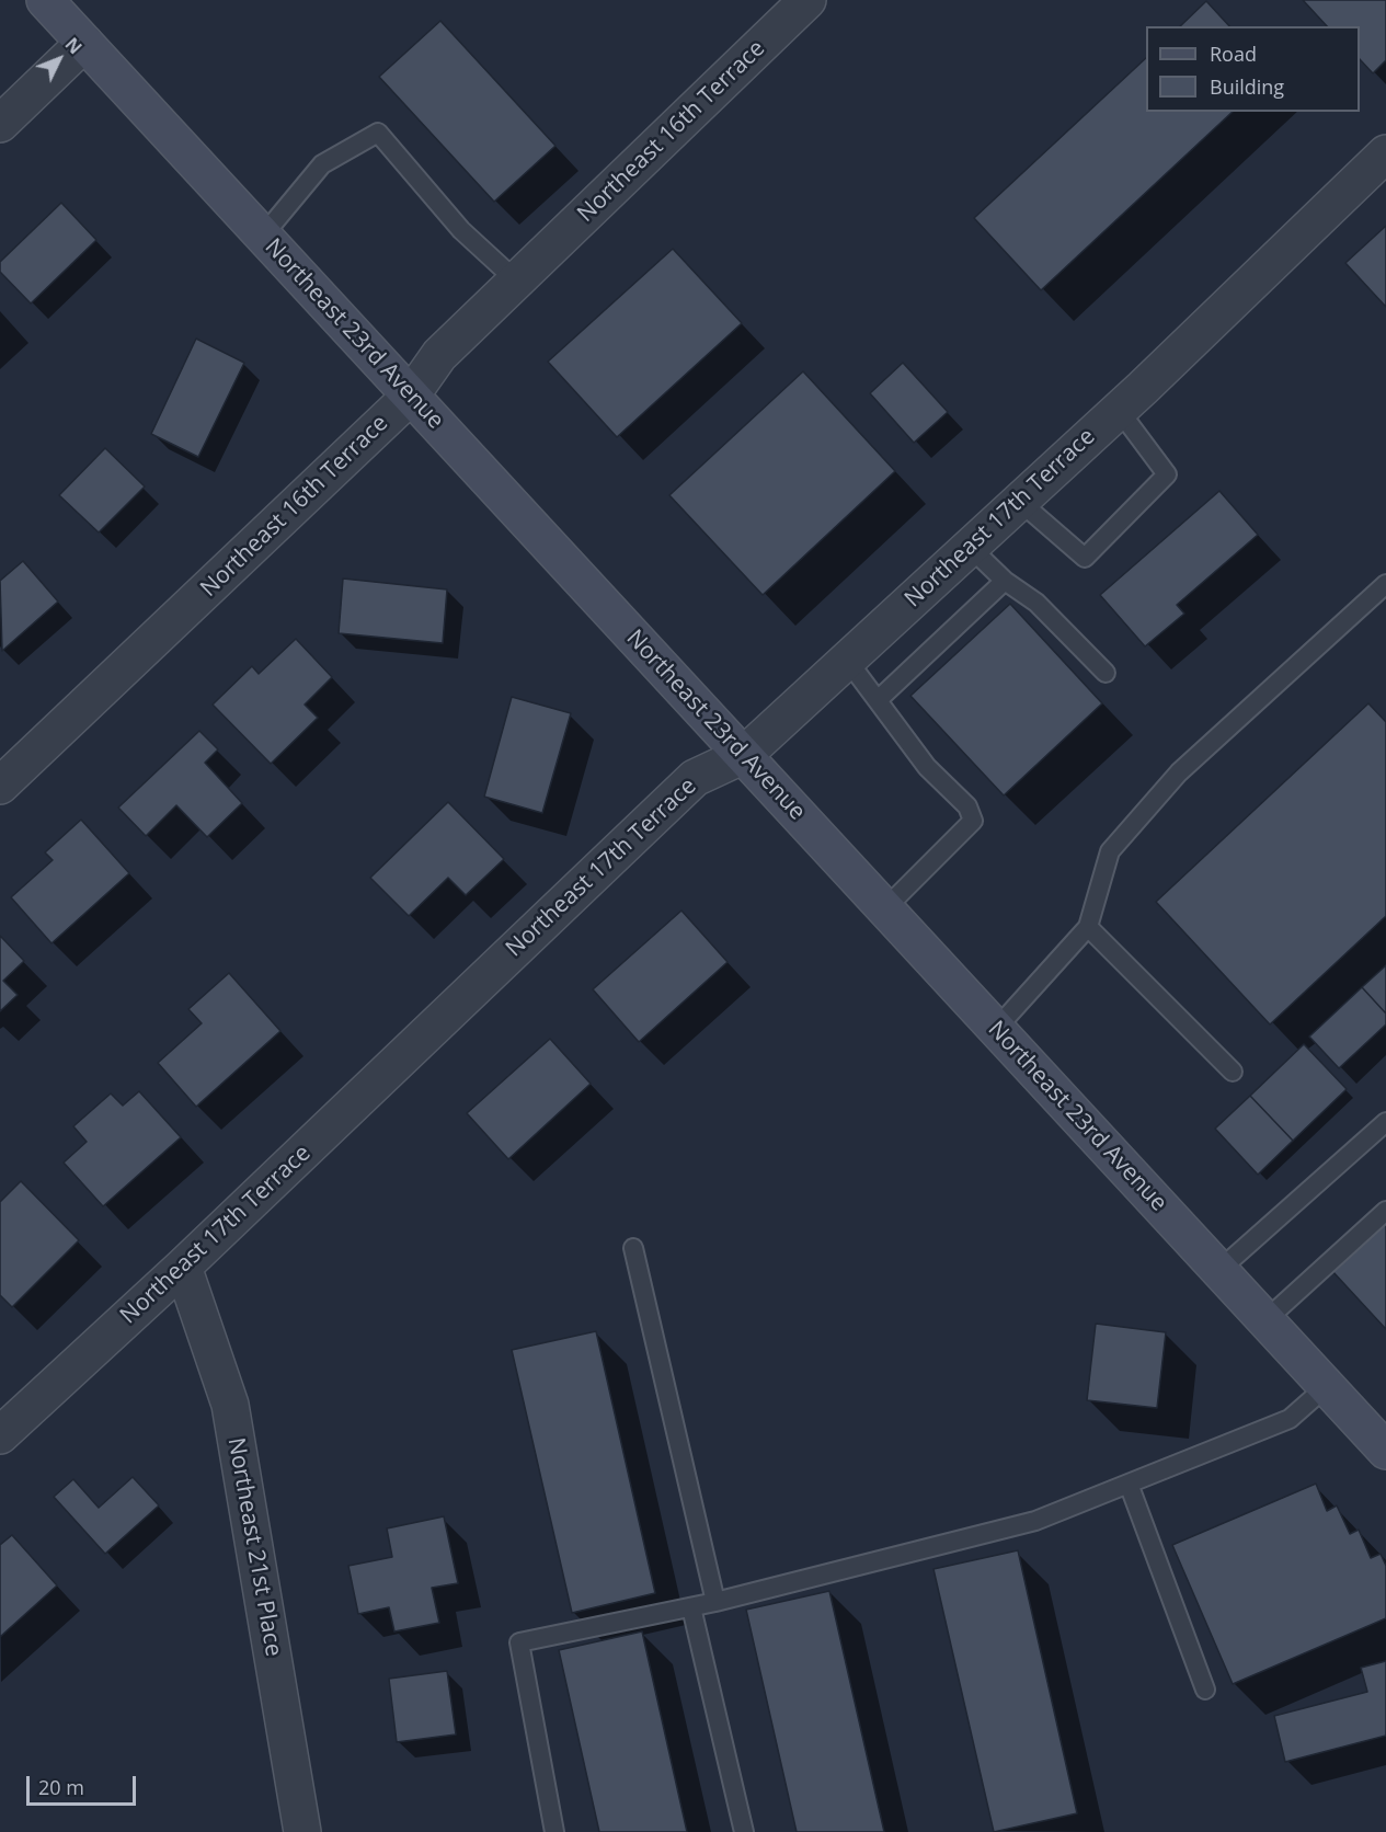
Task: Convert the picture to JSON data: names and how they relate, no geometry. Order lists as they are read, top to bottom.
{
  "streets": {
    "main road": ["Northeast 23rd Avenue"],
    "street": ["Northeast 16th Terrace", "Northeast 17th Terrace", "Northeast 21st Place"]
  },
  "crossings": [
    ["Northeast 16th Terrace", "Northeast 23rd Avenue"],
    ["Northeast 23rd Avenue", "Northeast 17th Terrace"],
    ["Northeast 17th Terrace", "Northeast 21st Place"]
  ],
  "legend": ["Road", "Building"],
  "scale_bar": "20 m",
  "north": "top right"
}
